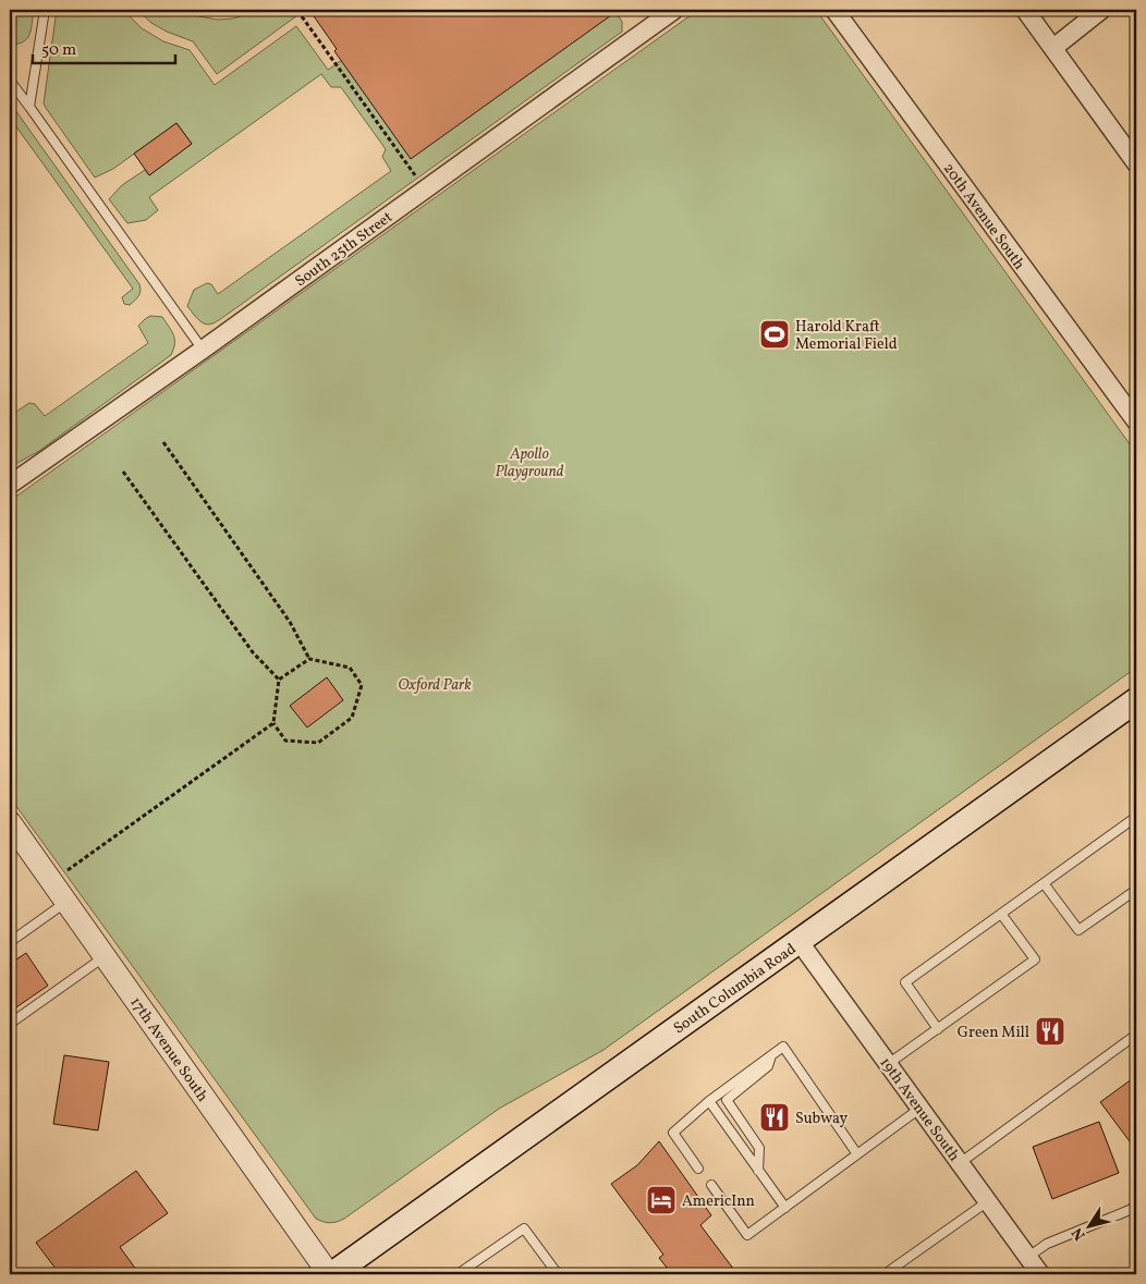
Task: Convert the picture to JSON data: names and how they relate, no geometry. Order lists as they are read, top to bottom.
{
  "streets": {
    "main road": ["South Columbia Road"],
    "street": [
      "20th Avenue South",
      "South 25th Street",
      "17th Avenue South",
      "19th Avenue South"
    ]
  },
  "crossings": [
    ["South Columbia Road", "17th Avenue South"],
    ["South Columbia Road", "19th Avenue South"]
  ],
  "parks": ["Apollo Playground", "Oxford Park"],
  "places": {
    "sports": ["Harold Kraft Memorial Field"],
    "restaurant": ["Green Mill", "Subway"],
    "hotel": ["AmericInn"]
  },
  "scale_bar": "50 m",
  "north": "bottom left"
}
